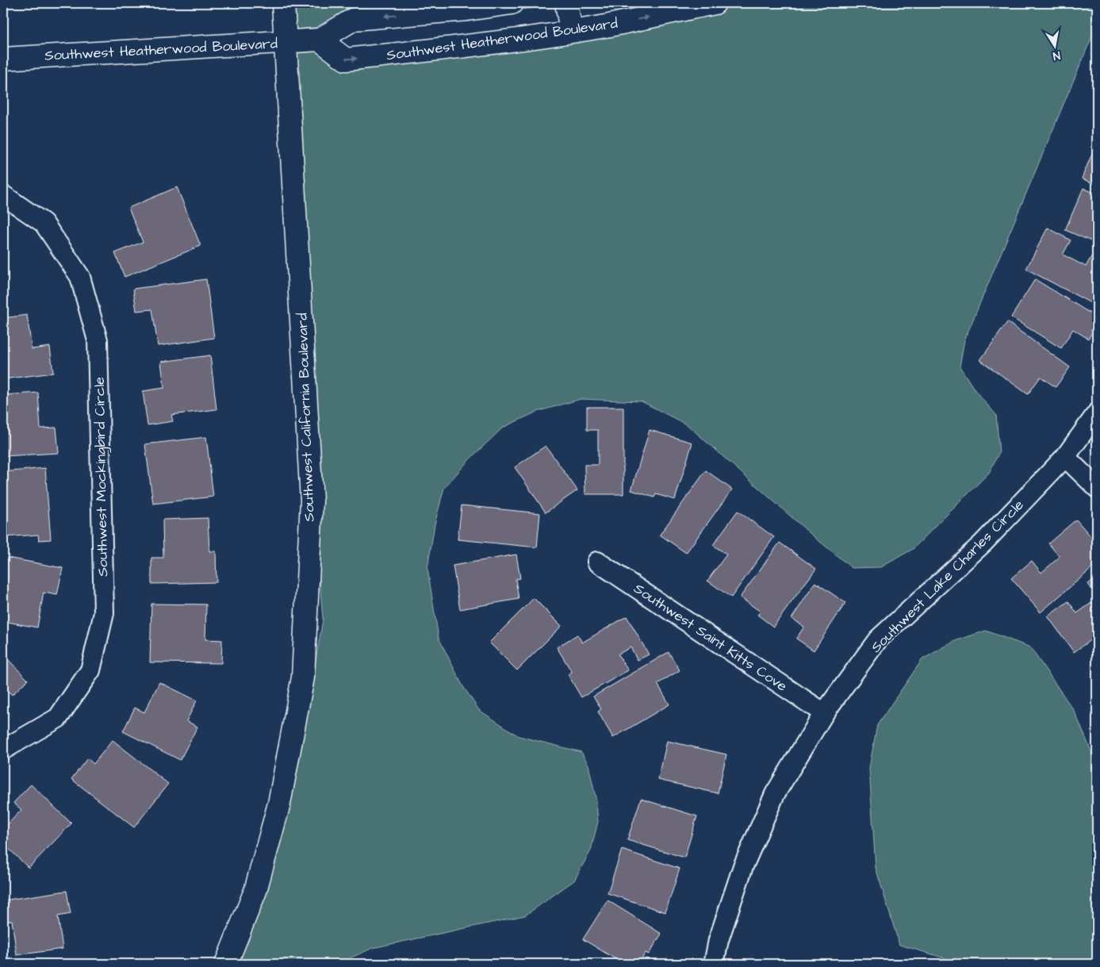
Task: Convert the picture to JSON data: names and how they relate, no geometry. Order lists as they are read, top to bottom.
{
  "streets": {
    "street": [
      "Southwest Heatherwood Boulevard",
      "Southwest California Boulevard",
      "Southwest Mockingbird Circle",
      "Southwest Lake Charles Circle",
      "Southwest Saint Kitts Cove"
    ]
  },
  "crossings": [
    ["Southwest Heatherwood Boulevard", "Southwest California Boulevard"],
    ["Southwest Lake Charles Circle", "Southwest Saint Kitts Cove"]
  ],
  "north": "bottom"
}
